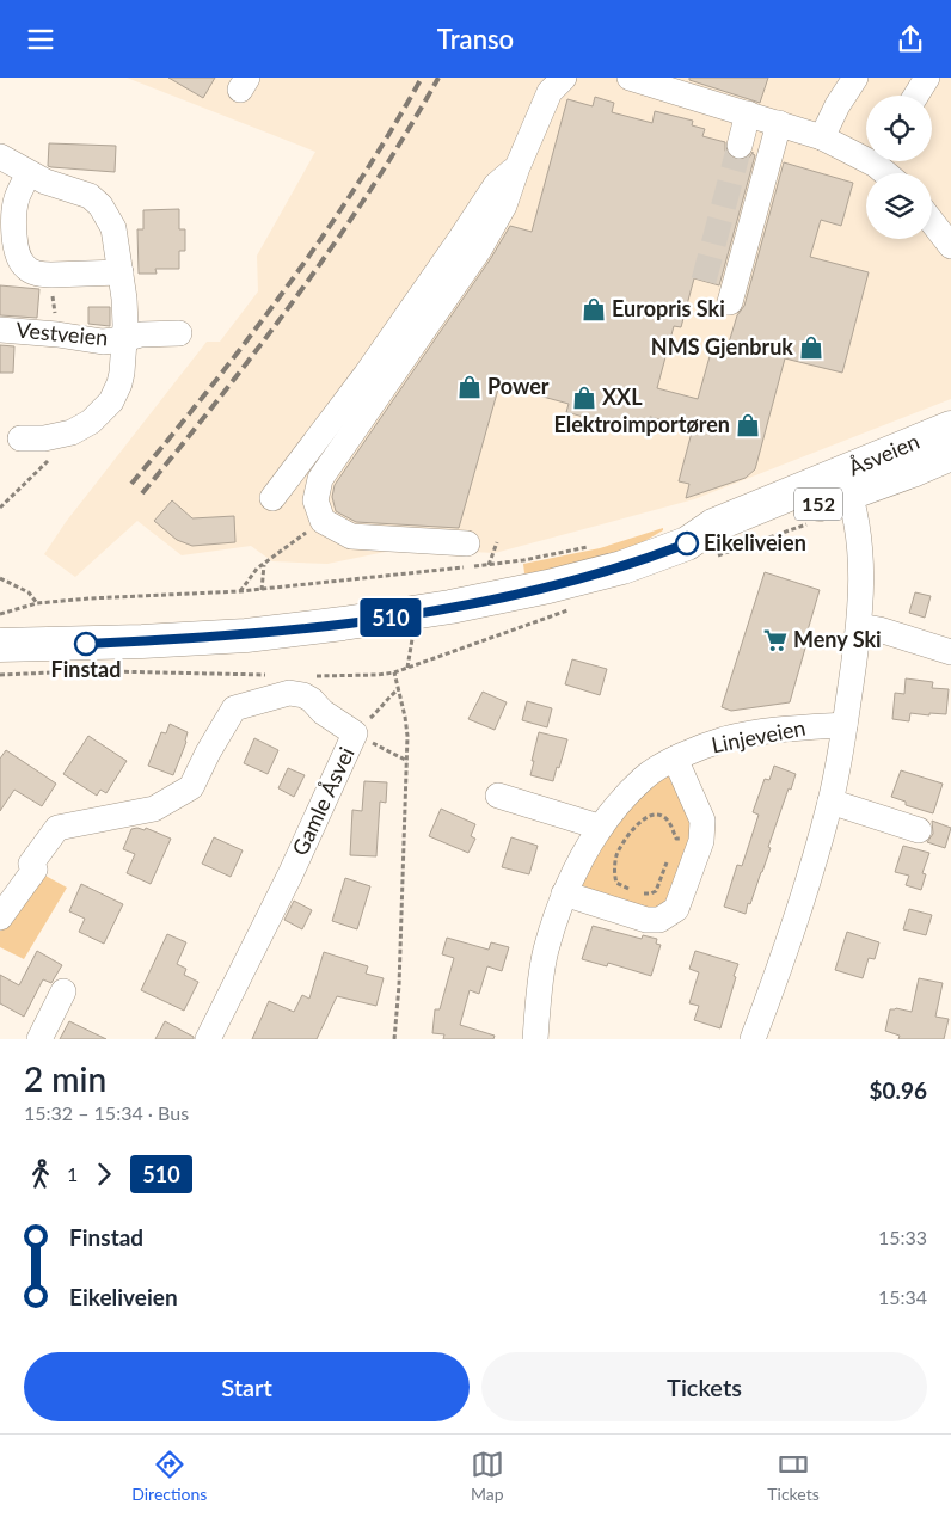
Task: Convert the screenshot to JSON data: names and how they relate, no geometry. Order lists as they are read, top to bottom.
{
  "streets": {
    "main road": ["Åsveien", "152"],
    "street": ["Vestveien", "Linjeveien", "Gamle Åsvei"]
  },
  "places": {
    "shop": [
      "Europris Ski",
      "NMS Gjenbruk",
      "Power",
      "XXL",
      "Elektroimportøren"
    ],
    "other": ["Eikeliveien", "Finstad"],
    "supermarket": ["Meny Ski"]
  },
  "lines": ["bus line 510"],
  "page": {
    "header": "Transo",
    "on_map": "510",
    "heading": ["2 min", "15:32 – 15:34 · Bus", "$0.96"],
    "legs": ["1", "510"],
    "list": [
      {
        "name": "Finstad",
        "value": "15:33"
      },
      {
        "name": "Eikeliveien",
        "value": "15:34"
      }
    ],
    "buttons": ["Start", "Tickets"],
    "tabs": ["Directions", "Map", "Tickets"]
  }
}
